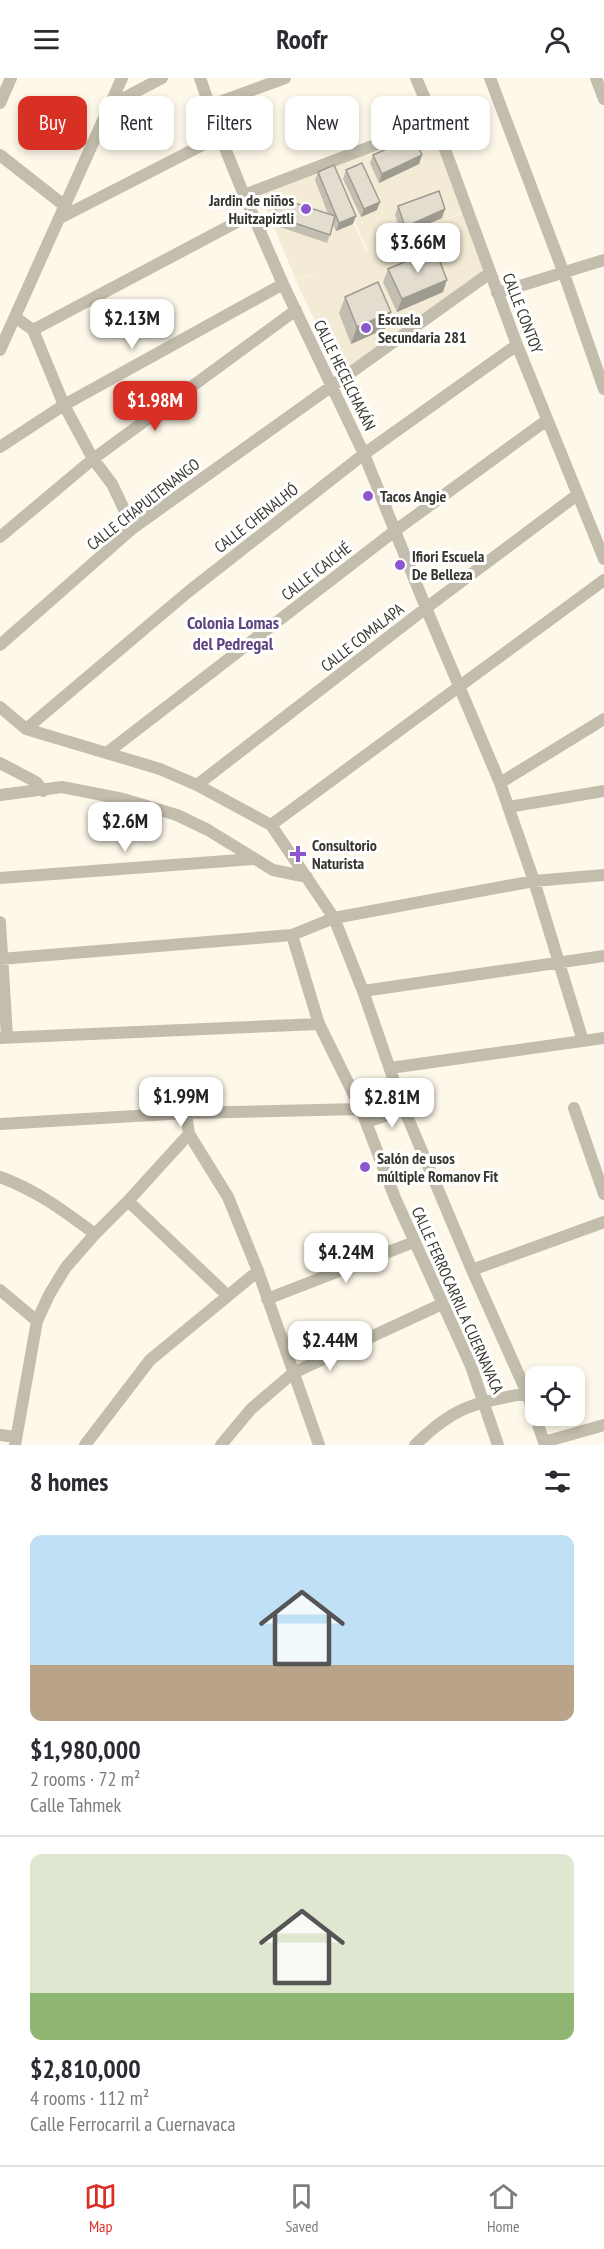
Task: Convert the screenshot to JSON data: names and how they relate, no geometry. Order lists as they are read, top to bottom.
{
  "streets": {
    "street": [
      "CALLE CONTOY",
      "CALLE HECELCHAKÁN",
      "CALLE CHAPULTENANGO",
      "CALLE CHENALHÓ",
      "CALLE ICAICHÉ",
      "CALLE COMALAPA",
      "CALLE FERROCARRIL A CUERNAVACA"
    ]
  },
  "crossings": [
    ["CALLE CONTOY", "CALLE CHAPULTENANGO"],
    ["CALLE CONTOY", "CALLE CHENALHÓ"],
    ["CALLE CONTOY", "CALLE ICAICHÉ"],
    ["CALLE CONTOY", "CALLE COMALAPA"],
    ["CALLE HECELCHAKÁN", "CALLE CHAPULTENANGO"],
    ["CALLE HECELCHAKÁN", "CALLE CHENALHÓ"],
    ["CALLE HECELCHAKÁN", "CALLE ICAICHÉ"],
    ["CALLE HECELCHAKÁN", "CALLE COMALAPA"],
    ["CALLE CHENALHÓ", "CALLE FERROCARRIL A CUERNAVACA"],
    ["CALLE ICAICHÉ", "CALLE FERROCARRIL A CUERNAVACA"],
    ["CALLE COMALAPA", "CALLE FERROCARRIL A CUERNAVACA"]
  ],
  "districts": ["Colonia Lomas del Pedregal"],
  "places": {
    "other": [
      "Jardin de niños Huitzapiztli",
      "Escuela Secundaria 281",
      "Tacos Angie",
      "Ifiori Escuela De Belleza",
      "Salón de usos múltiple Romanov Fit"
    ],
    "health": ["Consultorio Naturista"]
  },
  "page": {
    "header": "Roofr",
    "chip": [
      "Buy",
      "Rent",
      "Filters",
      "New",
      "Apartment"
    ],
    "price": [
      "$3.66M",
      "$2.13M",
      "$1.98M",
      "$2.6M",
      "$1.99M",
      "$2.81M",
      "$4.24M",
      "$2.44M"
    ],
    "heading": "8 homes",
    "list": [
      {
        "name": "$1,980,000",
        "note": "2 rooms · 72 m² · Calle Tahmek"
      },
      {
        "name": "$2,810,000",
        "note": "4 rooms · 112 m² · Calle Ferrocarril a Cuernavaca"
      }
    ],
    "tabs": ["Map", "Saved", "Home"]
  }
}
